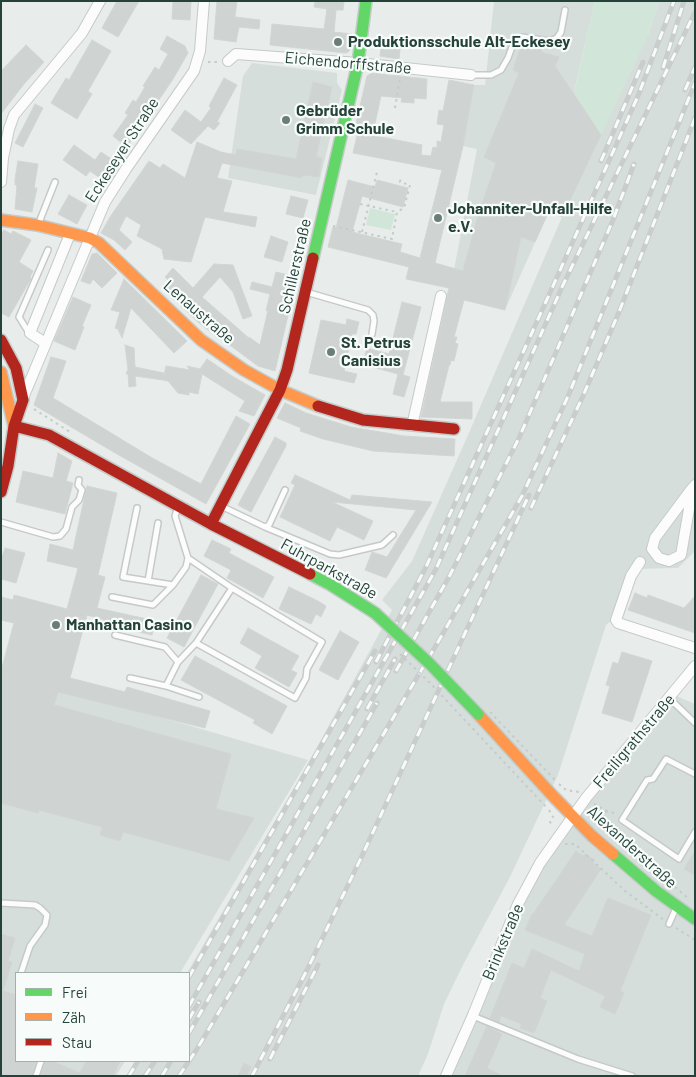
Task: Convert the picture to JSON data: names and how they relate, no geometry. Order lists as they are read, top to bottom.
{
  "streets": {
    "street": [
      "Eichendorffstraße",
      "Eckeseyer Straße",
      "Schillerstraße",
      "Lenaustraße",
      "Fuhrparkstraße",
      "Freiligrathstraße",
      "Alexanderstraße",
      "Brinkstraße"
    ]
  },
  "crossings": [
    ["Eichendorffstraße", "Schillerstraße"],
    ["Eckeseyer Straße", "Lenaustraße"],
    ["Schillerstraße", "Lenaustraße"],
    ["Schillerstraße", "Fuhrparkstraße"],
    ["Fuhrparkstraße", "Freiligrathstraße"],
    ["Fuhrparkstraße", "Alexanderstraße"],
    ["Fuhrparkstraße", "Brinkstraße"],
    ["Freiligrathstraße", "Alexanderstraße"],
    ["Freiligrathstraße", "Brinkstraße"],
    ["Alexanderstraße", "Brinkstraße"]
  ],
  "places": [
    "Produktionsschule Alt-Eckesey",
    "Gebrüder Grimm Schule",
    "Johanniter-Unfall-Hilfe e.V.",
    "St. Petrus Canisius",
    "Manhattan Casino"
  ],
  "legend": ["Frei", "Zäh", "Stau"]
}
